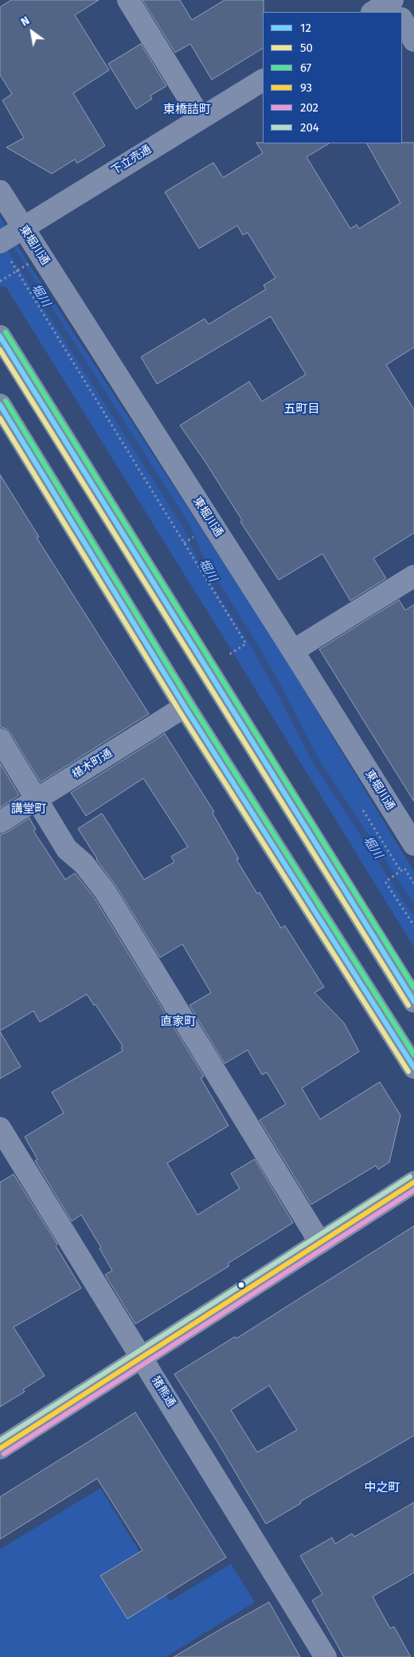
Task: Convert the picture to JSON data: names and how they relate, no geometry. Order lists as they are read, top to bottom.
{
  "streets": {
    "street": [
      "下立売通",
      "東堀川通",
      "椹木町通",
      "猪熊通"
    ]
  },
  "crossings": [
    ["下立売通", "東堀川通"]
  ],
  "districts": [
    "東橋詰町",
    "五町目",
    "講堂町",
    "直家町",
    "中之町"
  ],
  "water": ["堀川"],
  "lines": [
    "transit line 67",
    "transit line 12",
    "transit line 50",
    "transit line 204",
    "transit line 93",
    "transit line 202"
  ],
  "legend": [
    "12",
    "50",
    "67",
    "93",
    "202",
    "204"
  ],
  "north": "top left"
}
